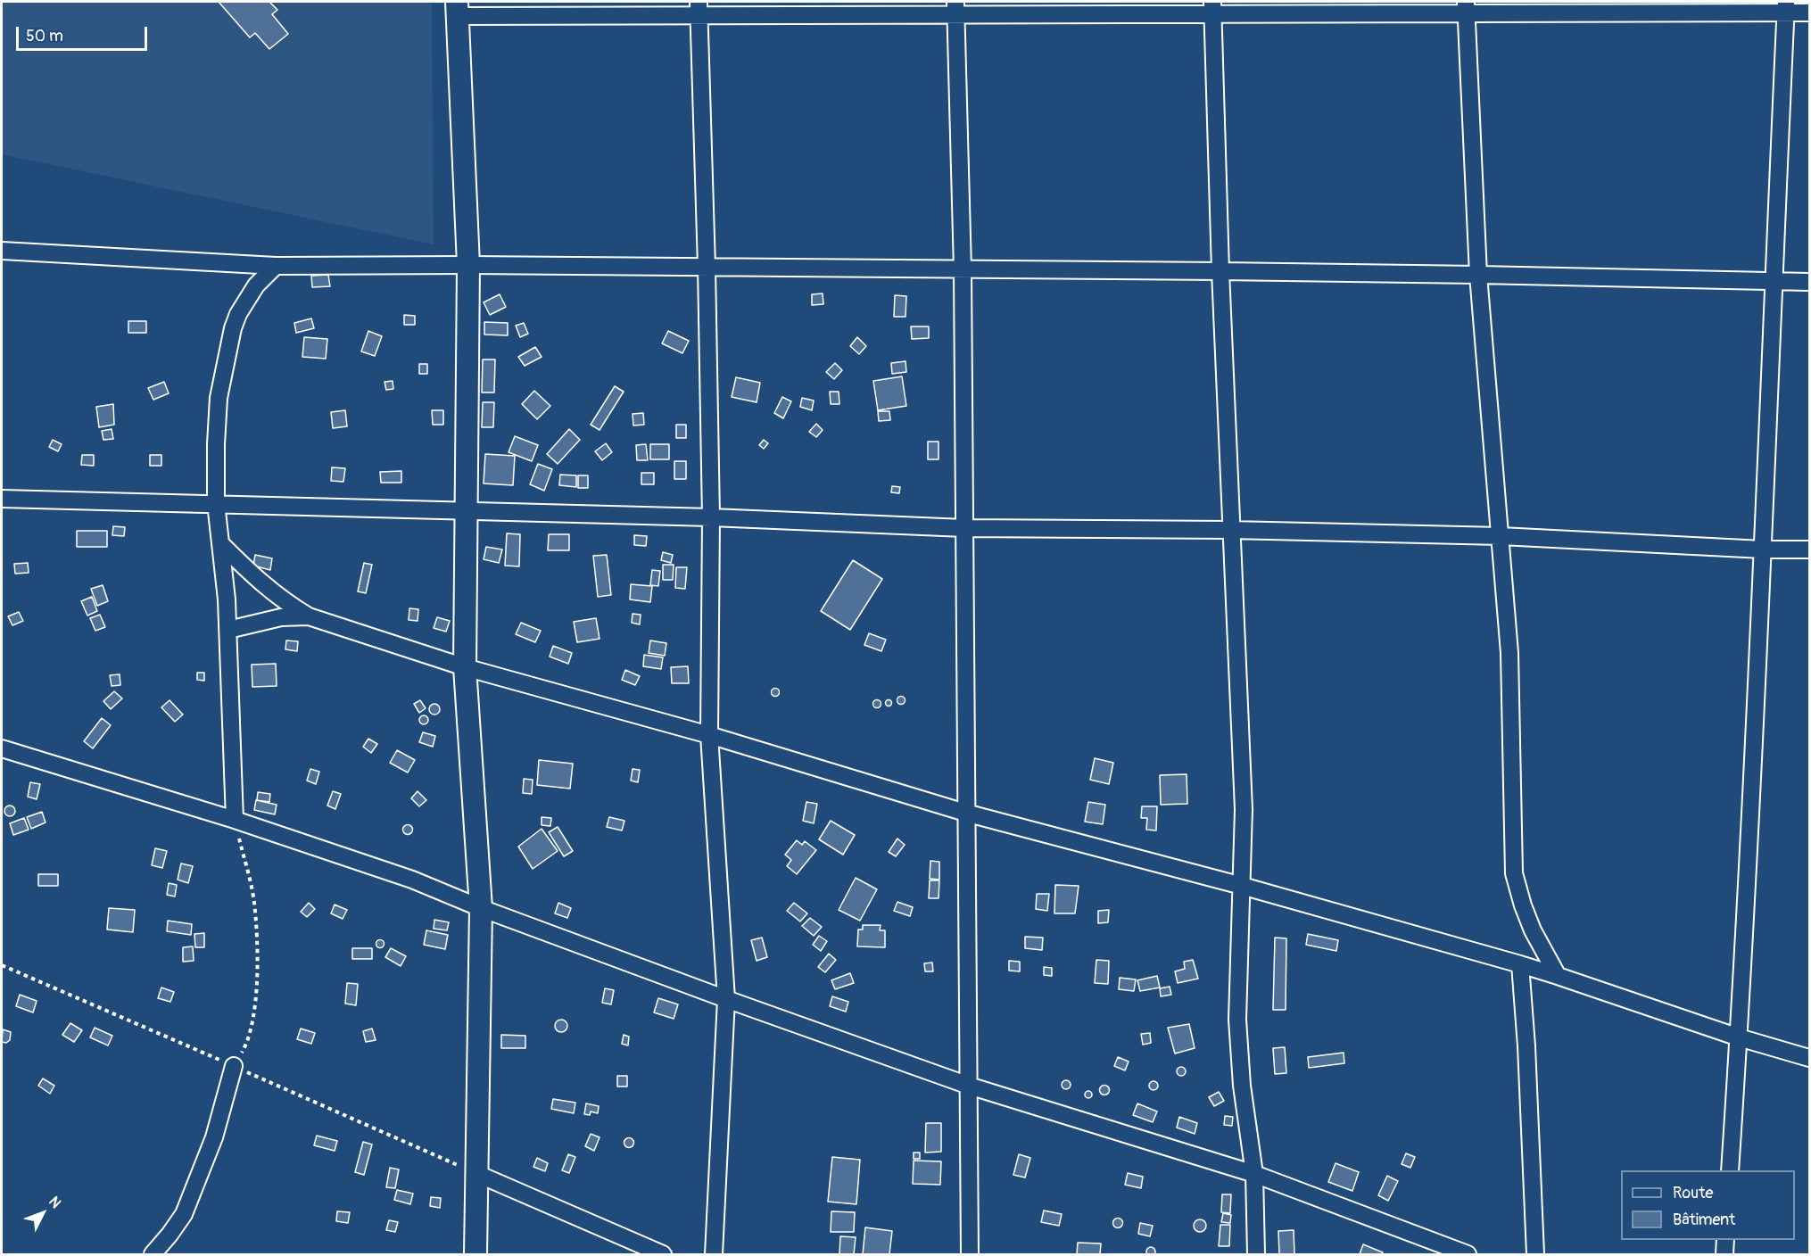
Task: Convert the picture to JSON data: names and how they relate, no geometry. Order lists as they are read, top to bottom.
{
  "legend": ["Route", "Bâtiment"],
  "scale_bar": "50 m",
  "north": "top right"
}
